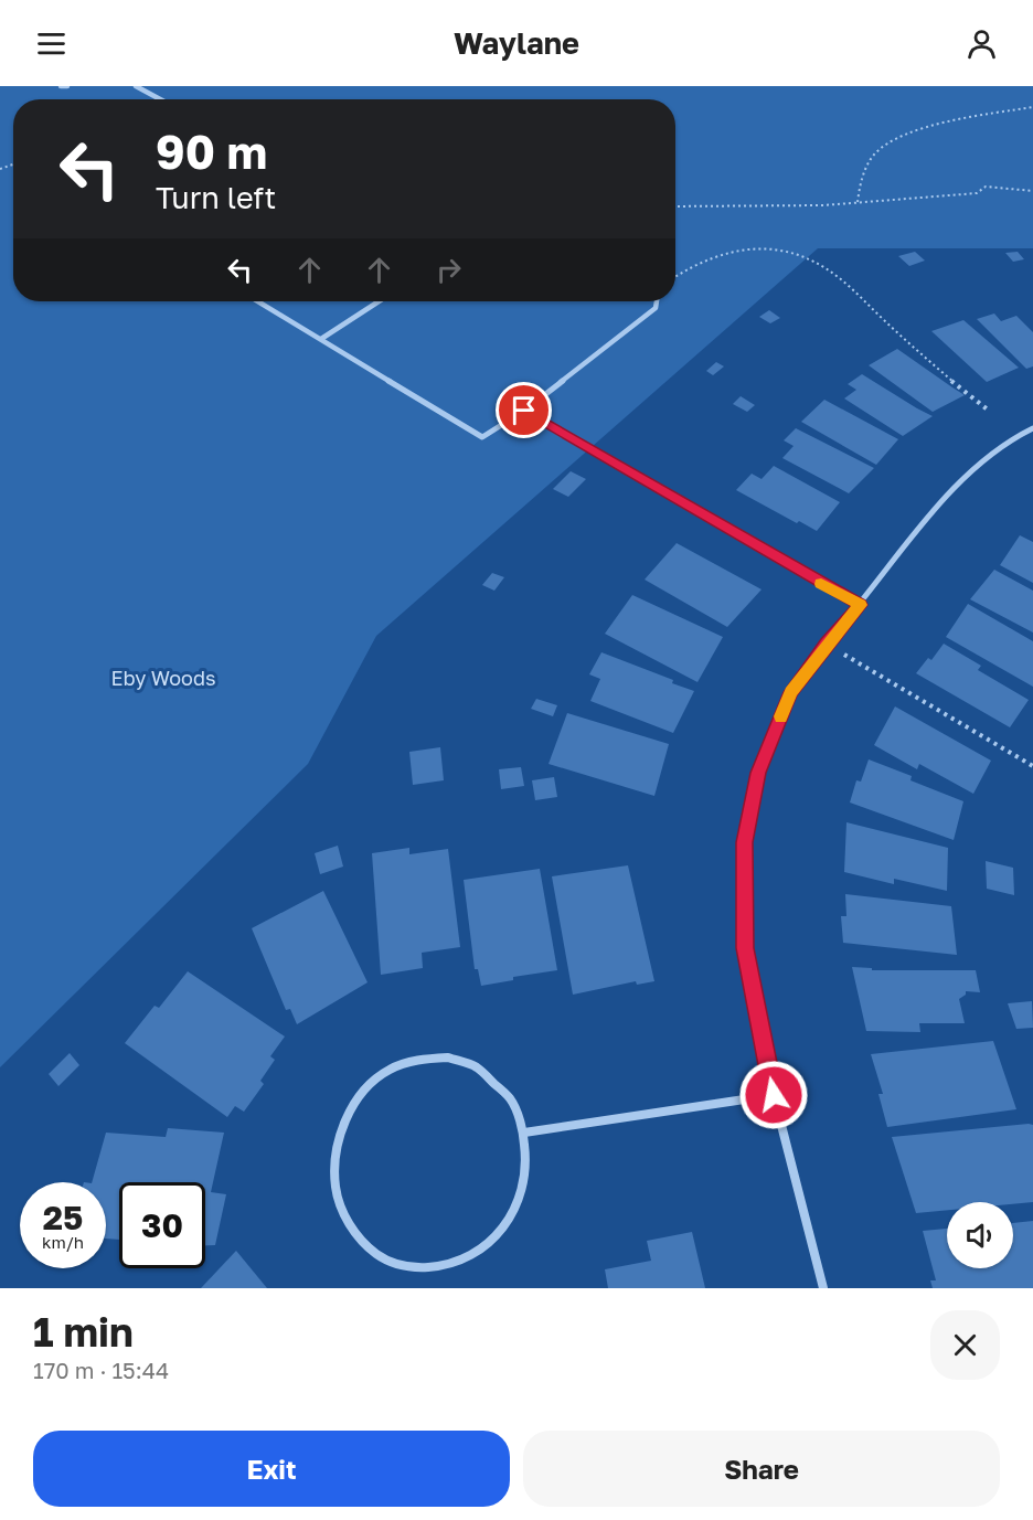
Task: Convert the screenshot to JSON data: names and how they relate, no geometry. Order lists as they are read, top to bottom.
{
  "parks": ["Eby Woods"],
  "page": {
    "header": "Waylane",
    "turn": ["90 m", "Turn left"],
    "speed": "25 km/h",
    "limit": "30",
    "heading": ["1 min", "170 m · 15:44"],
    "buttons": ["Exit", "Share"]
  }
}
